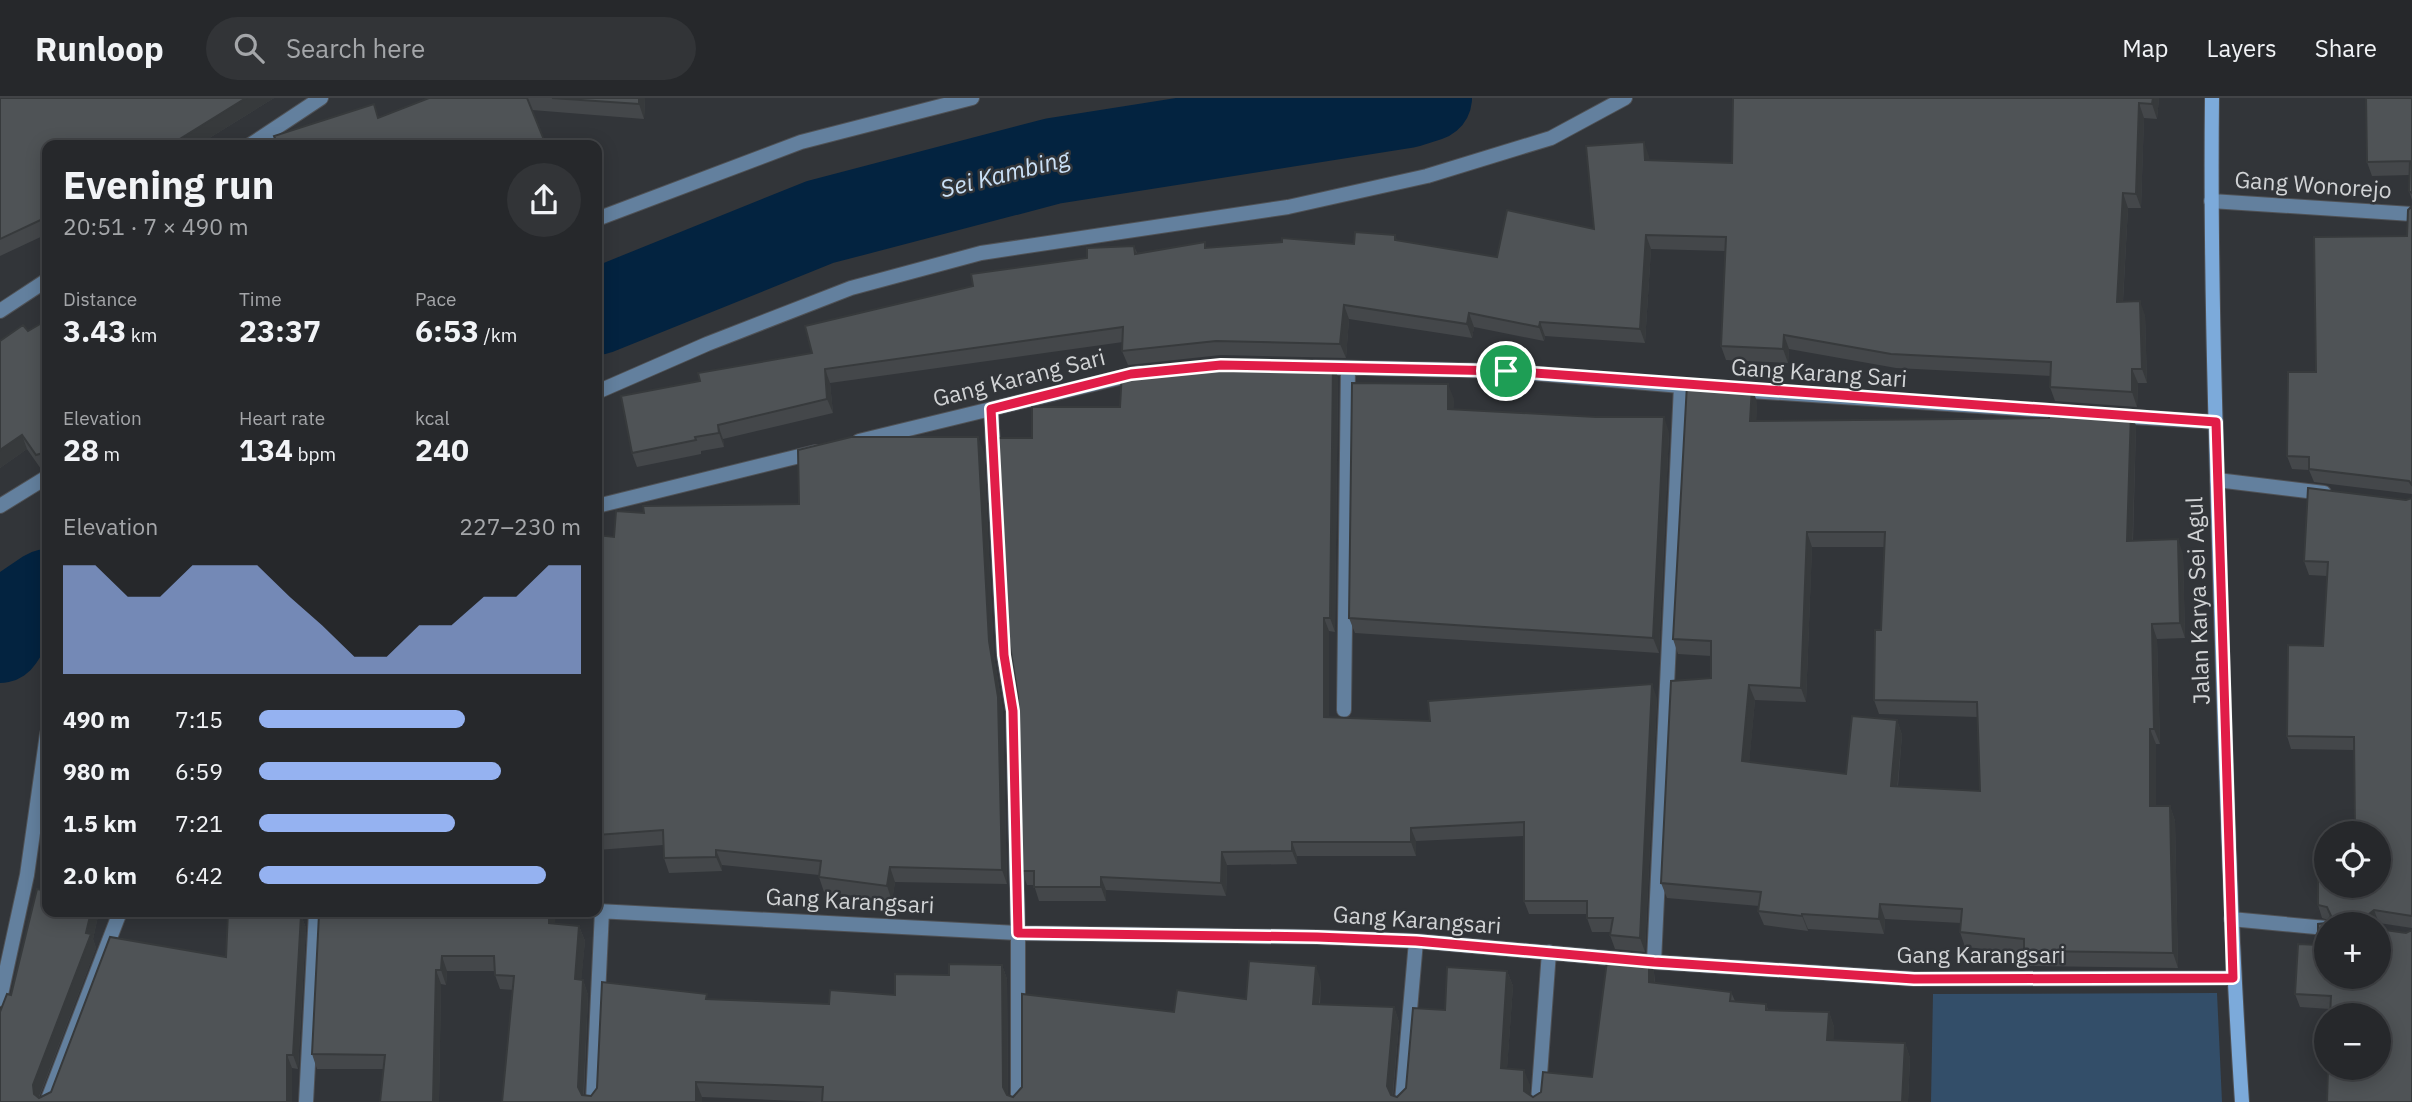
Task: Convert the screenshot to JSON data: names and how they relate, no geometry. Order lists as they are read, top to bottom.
{
  "streets": {
    "main road": ["Jalan Karya Sei Agul"],
    "street": ["Gang Wonorejo", "Gang Karang Sari", "Gang Karangsari"]
  },
  "crossings": [
    ["Gang Wonorejo", "Jalan Karya Sei Agul"],
    ["Jalan Karya Sei Agul", "Gang Karangsari"]
  ],
  "water": ["Sei Kambing"],
  "page": {
    "header": "Runloop",
    "search": "Search here",
    "nav": ["Map", "Layers", "Share"],
    "heading": ["Evening run", "20:51 · 7 × 490 m"],
    "stats": [
      ["Distance", "3.43 km"],
      ["Time", "23:37"],
      ["Pace", "6:53 /km"],
      ["Elevation", "28 m"],
      ["Heart rate", "134 bpm"],
      ["kcal", "240"]
    ],
    "chart": ["Elevation", "227–230 m"],
    "list": [
      {
        "name": "490 m",
        "note": "7:15"
      },
      {
        "name": "980 m",
        "note": "6:59"
      },
      {
        "name": "1.5 km",
        "note": "7:21"
      },
      {
        "name": "2.0 km",
        "note": "6:42"
      }
    ],
    "map_buttons": ["+", "−"]
  }
}
